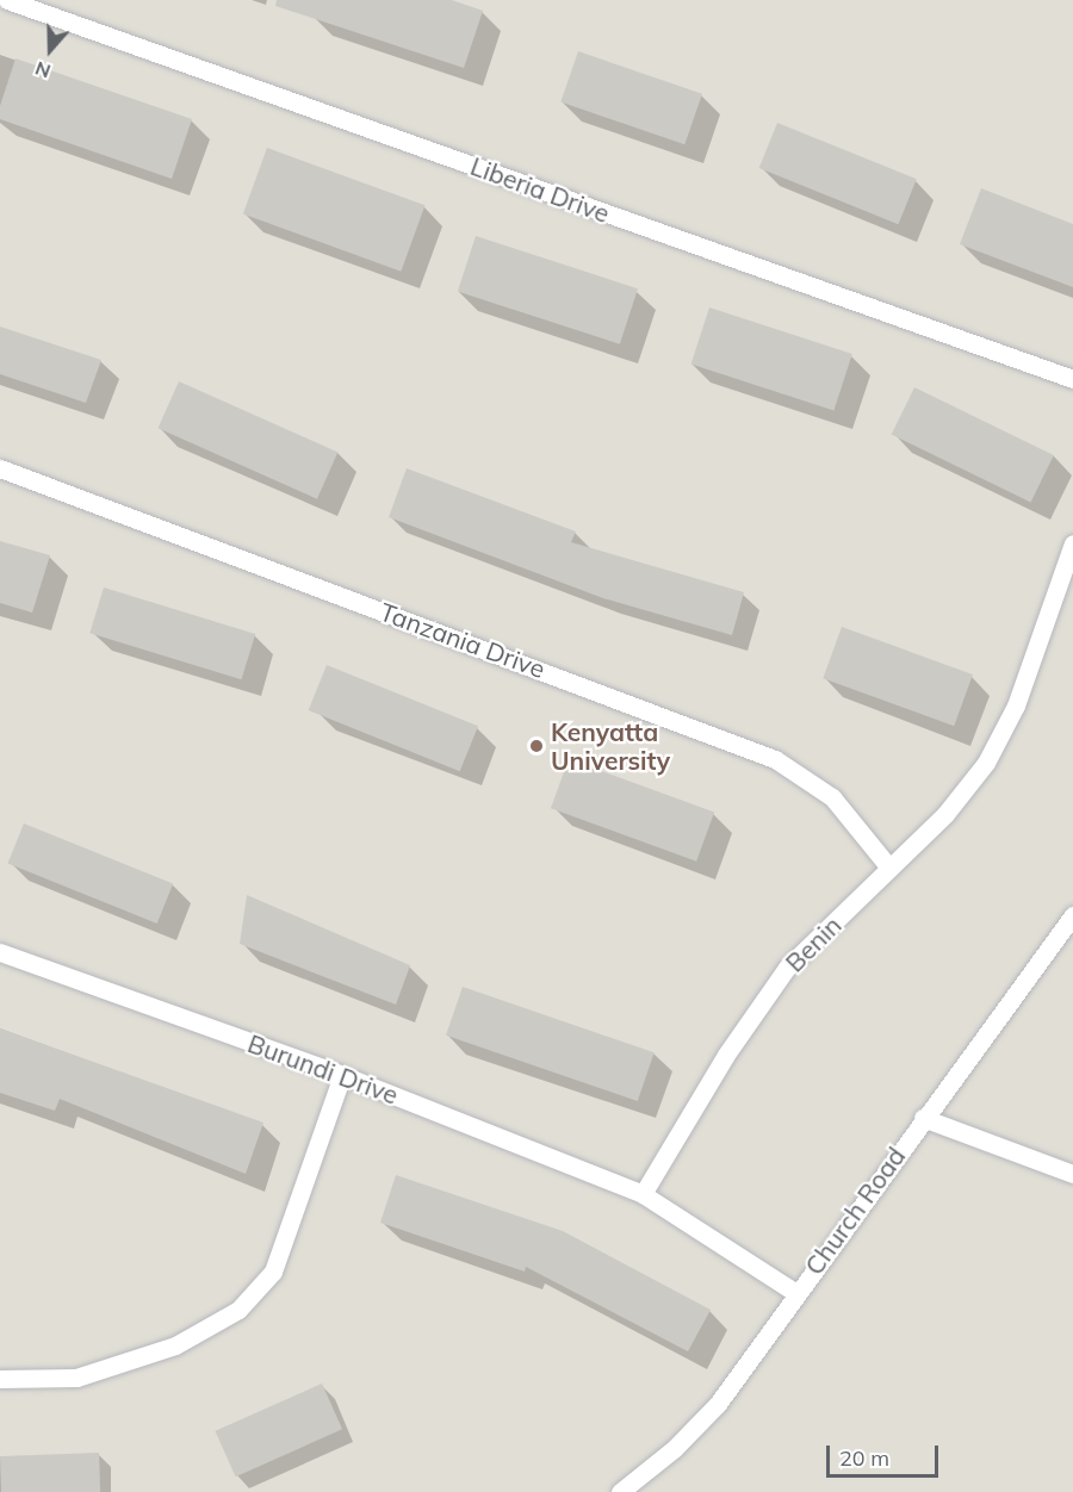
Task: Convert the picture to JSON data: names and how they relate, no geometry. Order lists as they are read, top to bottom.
{
  "streets": {
    "lane": [
      "Liberia Drive",
      "Tanzania Drive",
      "Benin",
      "Burundi Drive",
      "Church Road"
    ]
  },
  "crossings": [
    ["Tanzania Drive", "Benin"],
    ["Benin", "Burundi Drive"]
  ],
  "places": ["Kenyatta University"],
  "scale_bar": "20 m",
  "north": "bottom"
}
